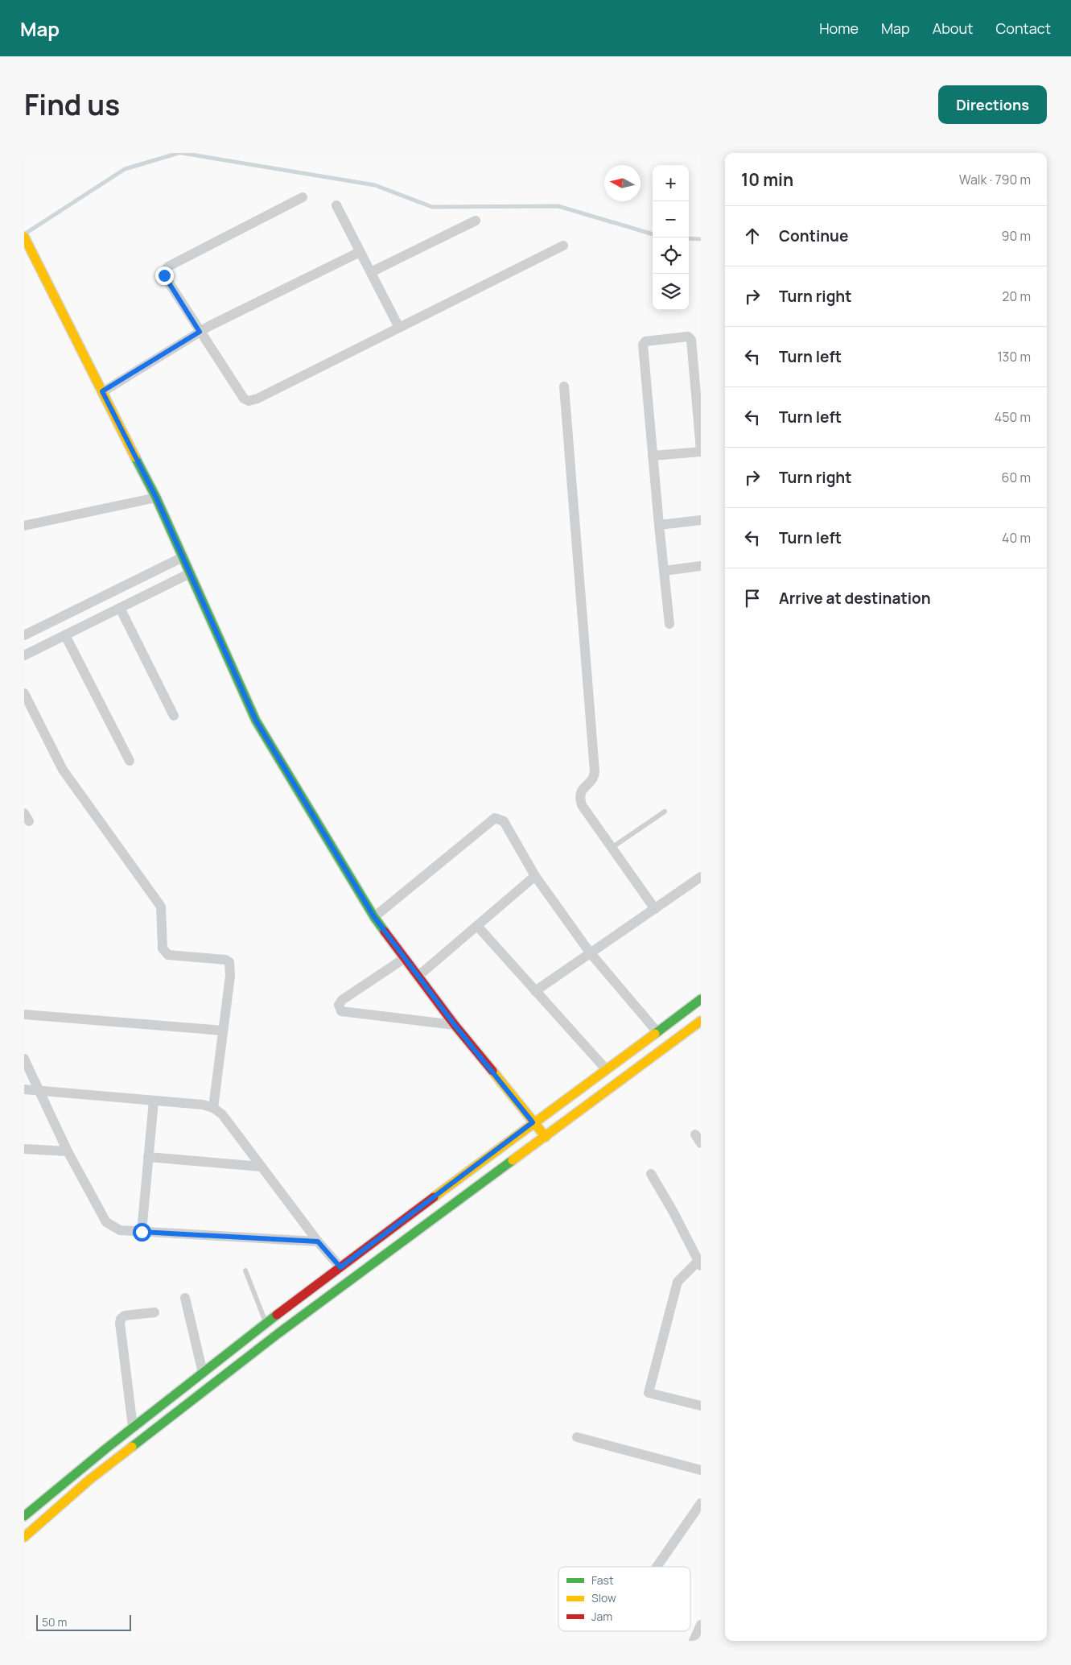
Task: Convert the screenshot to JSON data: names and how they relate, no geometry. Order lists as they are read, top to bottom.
{
  "legend": ["Fast", "Slow", "Jam"],
  "scale_bar": "50 m",
  "north": "left",
  "page": {
    "header": "Map",
    "nav": [
      "Home",
      "Map",
      "About",
      "Contact"
    ],
    "title": "Find us",
    "buttons": "Directions",
    "heading": ["10 min", "Walk · 790 m"],
    "map_buttons": ["+", "−"],
    "list": [
      ["Continue", "90 m"],
      ["Turn right", "20 m"],
      ["Turn left", "130 m"],
      ["Turn left", "450 m"],
      ["Turn right", "60 m"],
      ["Turn left", "40 m"],
      "Arrive at destination"
    ],
    "scale": "50 m"
  }
}
